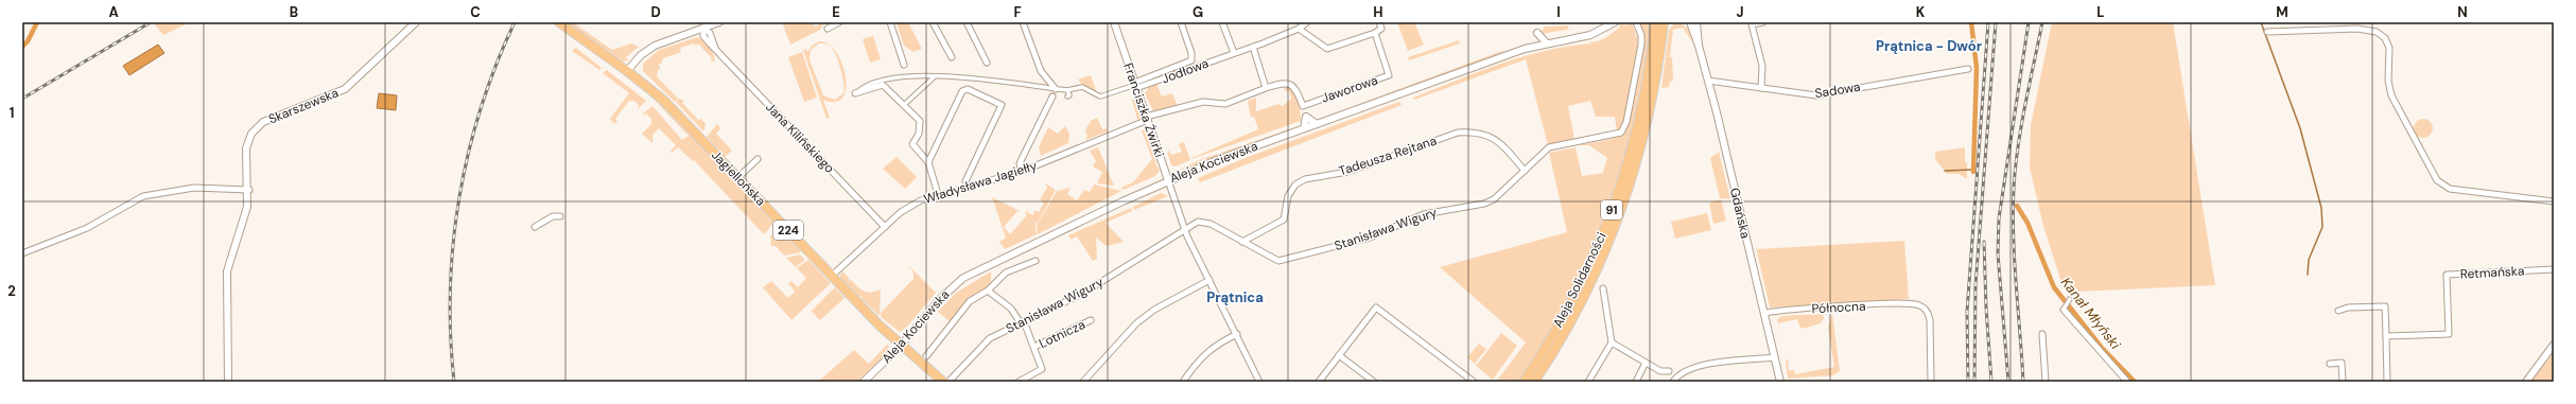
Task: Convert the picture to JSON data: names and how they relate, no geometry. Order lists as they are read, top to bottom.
{
  "streets": {
    "main road": [
      "Jagiellońska",
      "91",
      "224",
      "Aleja Solidarności"
    ],
    "street": [
      "Jodłowa",
      "Jaworowa",
      "Sadowa",
      "Skarszewska",
      "Franciszka Żwirki",
      "Jana Kilińskiego",
      "Tadeusza Rejtana",
      "Aleja Kociewska",
      "Władysława Jagiełły",
      "Gdańska",
      "Stanisława Wigury",
      "Retmańska",
      "Północna",
      "Lotnicza"
    ]
  },
  "crossings": [
    ["Jodłowa", "Franciszka Żwirki"],
    ["Sadowa", "Gdańska"],
    ["Franciszka Żwirki", "Aleja Kociewska"],
    ["Franciszka Żwirki", "Władysława Jagiełły"],
    ["Franciszka Żwirki", "Stanisława Wigury"],
    ["Jana Kilińskiego", "Władysława Jagiełły"],
    ["Tadeusza Rejtana", "Stanisława Wigury"],
    ["Aleja Kociewska", "Jagiellońska"],
    ["Jagiellońska", "Władysława Jagiełły"],
    ["Gdańska", "Północna"],
    ["Stanisława Wigury", "Lotnicza"]
  ],
  "districts": ["Prątnica - Dwór", "Prątnica"],
  "water": ["Kanał Młyński"],
  "grid": {
    "columns": [
      "A",
      "B",
      "C",
      "D",
      "E",
      "F",
      "G",
      "H",
      "I",
      "J",
      "K",
      "L",
      "M",
      "N"
    ],
    "rows": ["1", "2"]
  }
}
